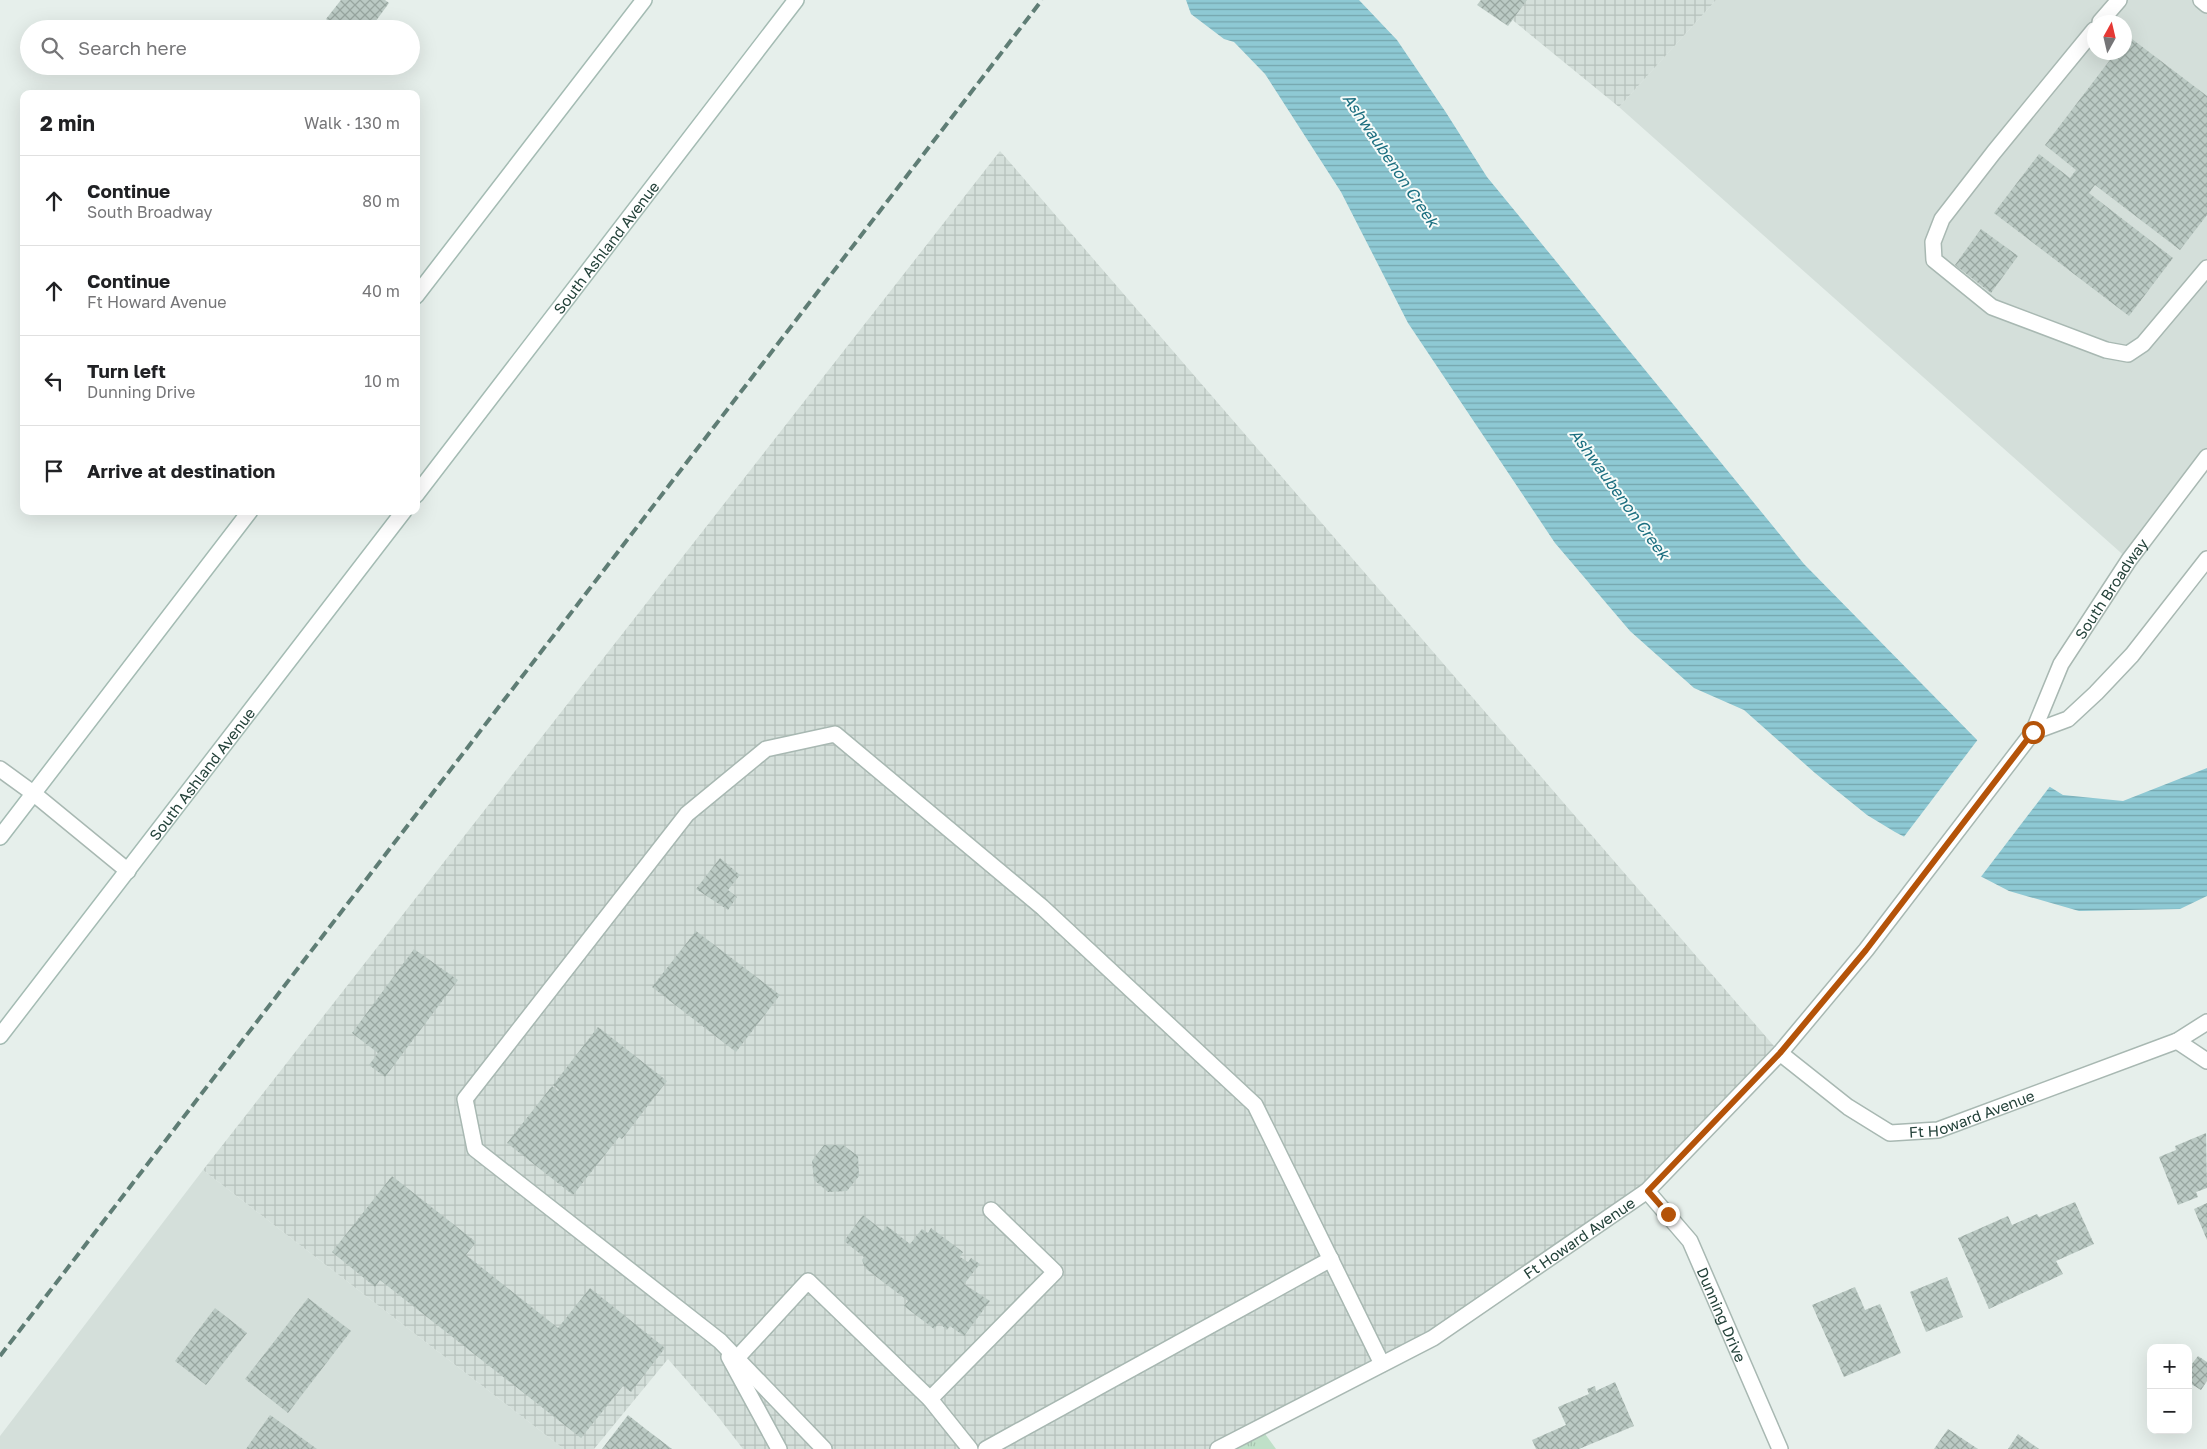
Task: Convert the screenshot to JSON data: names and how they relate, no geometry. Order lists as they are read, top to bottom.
{
  "streets": {
    "street": [
      "South Ashland Avenue",
      "South Broadway",
      "Ft Howard Avenue",
      "Dunning Drive"
    ]
  },
  "crossings": [
    ["South Broadway", "Ft Howard Avenue"],
    ["Ft Howard Avenue", "Dunning Drive"]
  ],
  "water": ["Ashwaubenon Creek"],
  "north": "top",
  "page": {
    "search": "Search here",
    "heading": ["2 min", "Walk · 130 m"],
    "list": [
      ["Continue", "South Broadway", "80 m"],
      ["Continue", "Ft Howard Avenue", "40 m"],
      ["Turn left", "Dunning Drive", "10 m"],
      "Arrive at destination"
    ],
    "map_buttons": ["+", "−"]
  }
}
